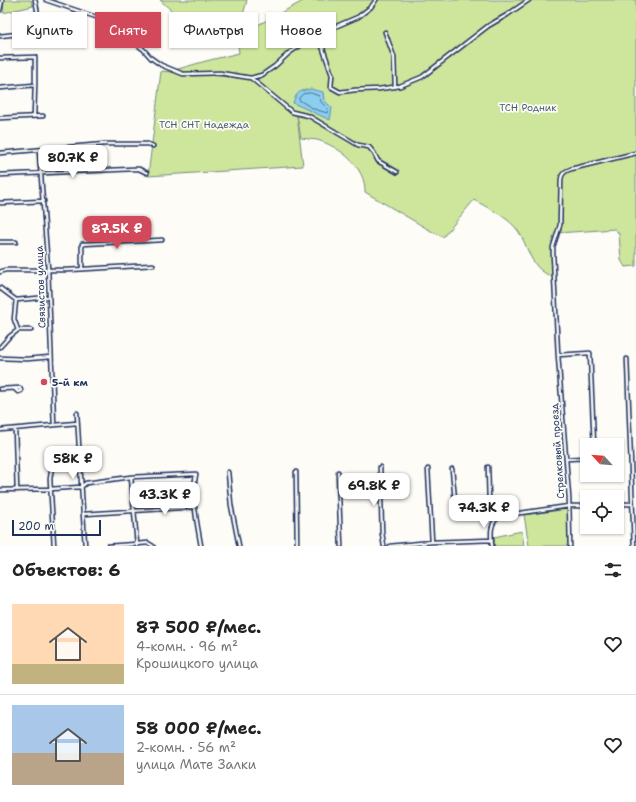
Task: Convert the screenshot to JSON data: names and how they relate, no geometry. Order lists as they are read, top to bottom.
{
  "streets": {
    "street": ["Связистов улица", "Стрелковый проезд"]
  },
  "parks": ["ТСН Родник", "ТСН СНТ Надежда"],
  "places": ["5-й км"],
  "scale_bar": "200 m",
  "north": "top left",
  "page": {
    "chip": [
      "Купить",
      "Снять",
      "Фильтры",
      "Новое"
    ],
    "price": [
      "80.7K ₽",
      "87.5K ₽",
      "58K ₽",
      "69.8K ₽",
      "43.3K ₽",
      "74.3K ₽"
    ],
    "scale": "200 m",
    "heading": "Объектов: 6",
    "list": [
      {
        "name": "87 500 ₽/мес.",
        "note": "4-комн. · 96 m² · Крошицкого улица"
      },
      {
        "name": "58 000 ₽/мес.",
        "note": "2-комн. · 56 m² · улица Мате Залки"
      }
    ]
  }
}
